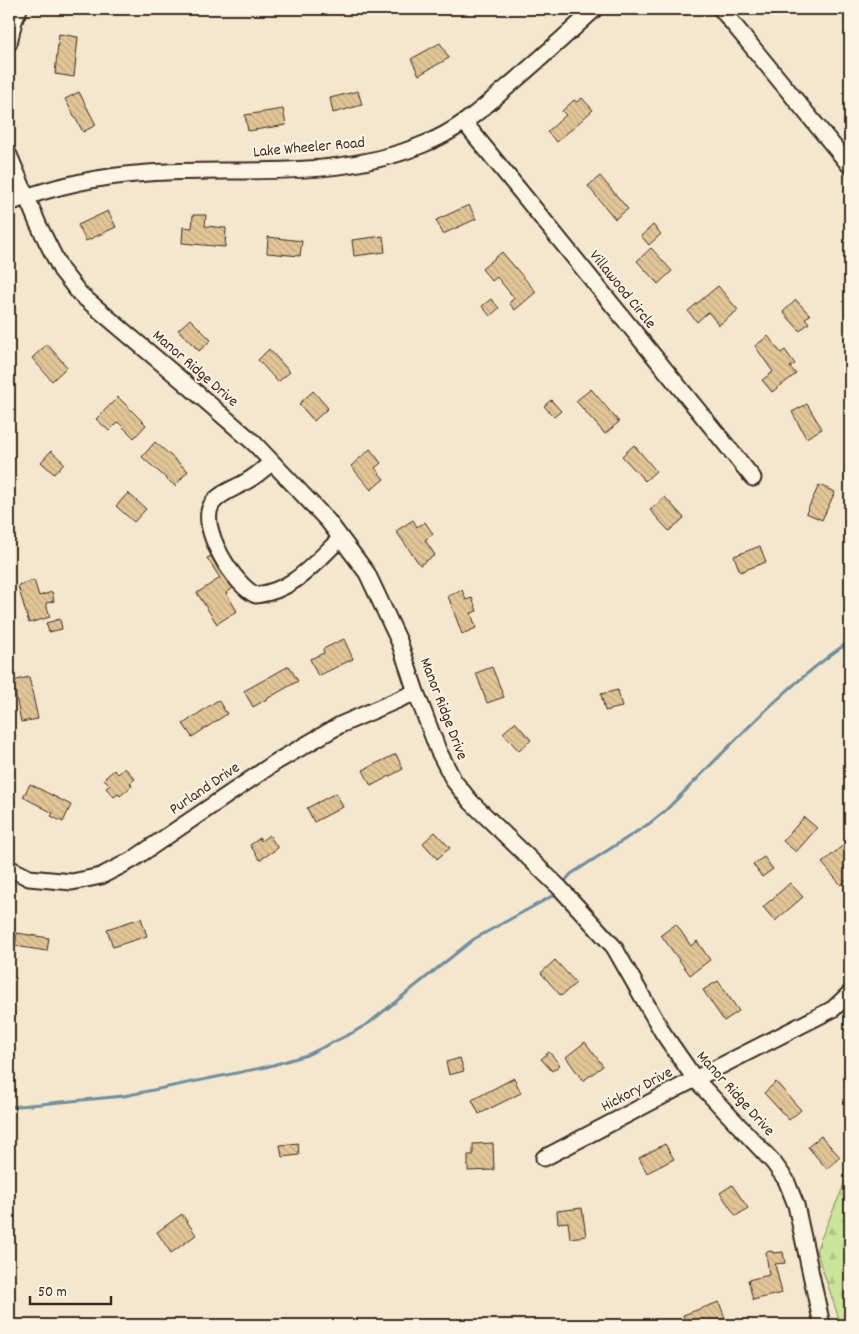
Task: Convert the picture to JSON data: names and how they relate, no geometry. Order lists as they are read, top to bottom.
{
  "streets": {
    "street": [
      "Lake Wheeler Road",
      "Villawood Circle",
      "Manor Ridge Drive",
      "Purland Drive",
      "Hickory Drive"
    ]
  },
  "crossings": [
    ["Lake Wheeler Road", "Villawood Circle"],
    ["Lake Wheeler Road", "Manor Ridge Drive"],
    ["Manor Ridge Drive", "Purland Drive"],
    ["Manor Ridge Drive", "Hickory Drive"]
  ],
  "scale_bar": "50 m"
}
